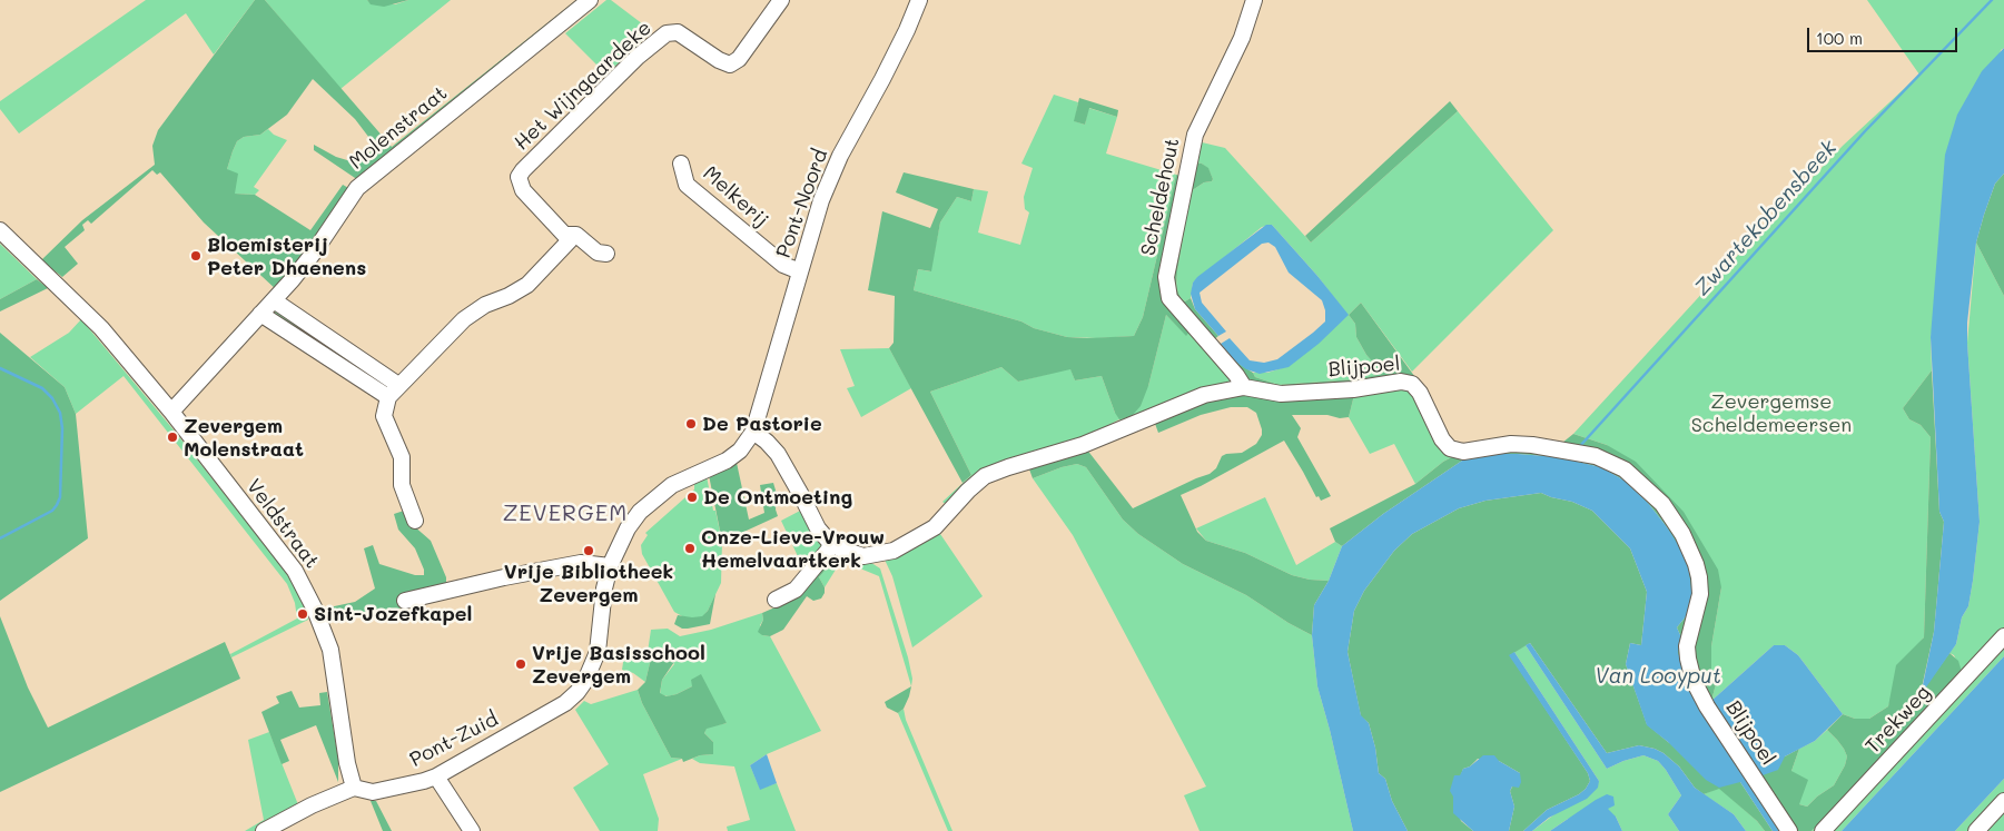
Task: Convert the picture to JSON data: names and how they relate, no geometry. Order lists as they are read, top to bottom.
{
  "streets": {
    "street": [
      "Het Wijngaardeke",
      "Molenstraat",
      "Melkerij",
      "Scheldehout",
      "Pont-Noord",
      "Blijpoel",
      "Veldstraat",
      "Trekweg",
      "Pont-Zuid"
    ]
  },
  "crossings": [
    ["Molenstraat", "Veldstraat"],
    ["Melkerij", "Pont-Noord"],
    ["Scheldehout", "Blijpoel"],
    ["Pont-Noord", "Pont-Zuid"],
    ["Veldstraat", "Pont-Zuid"]
  ],
  "districts": ["ZEVERGEM"],
  "water": ["Zwartekobensbeek", "Van Looyput"],
  "parks": ["Zevergemse Scheldemeersen"],
  "places": [
    "Bloemisterij Peter Dhaenens",
    "De Pastorie",
    "Zevergem Molenstraat",
    "De Ontmoeting",
    "Onze-Lieve-Vrouw Hemelvaartkerk",
    "Vrije Bibliotheek Zevergem",
    "Sint-Jozefkapel",
    "Vrije Basisschool Zevergem"
  ],
  "scale_bar": "100 m"
}
